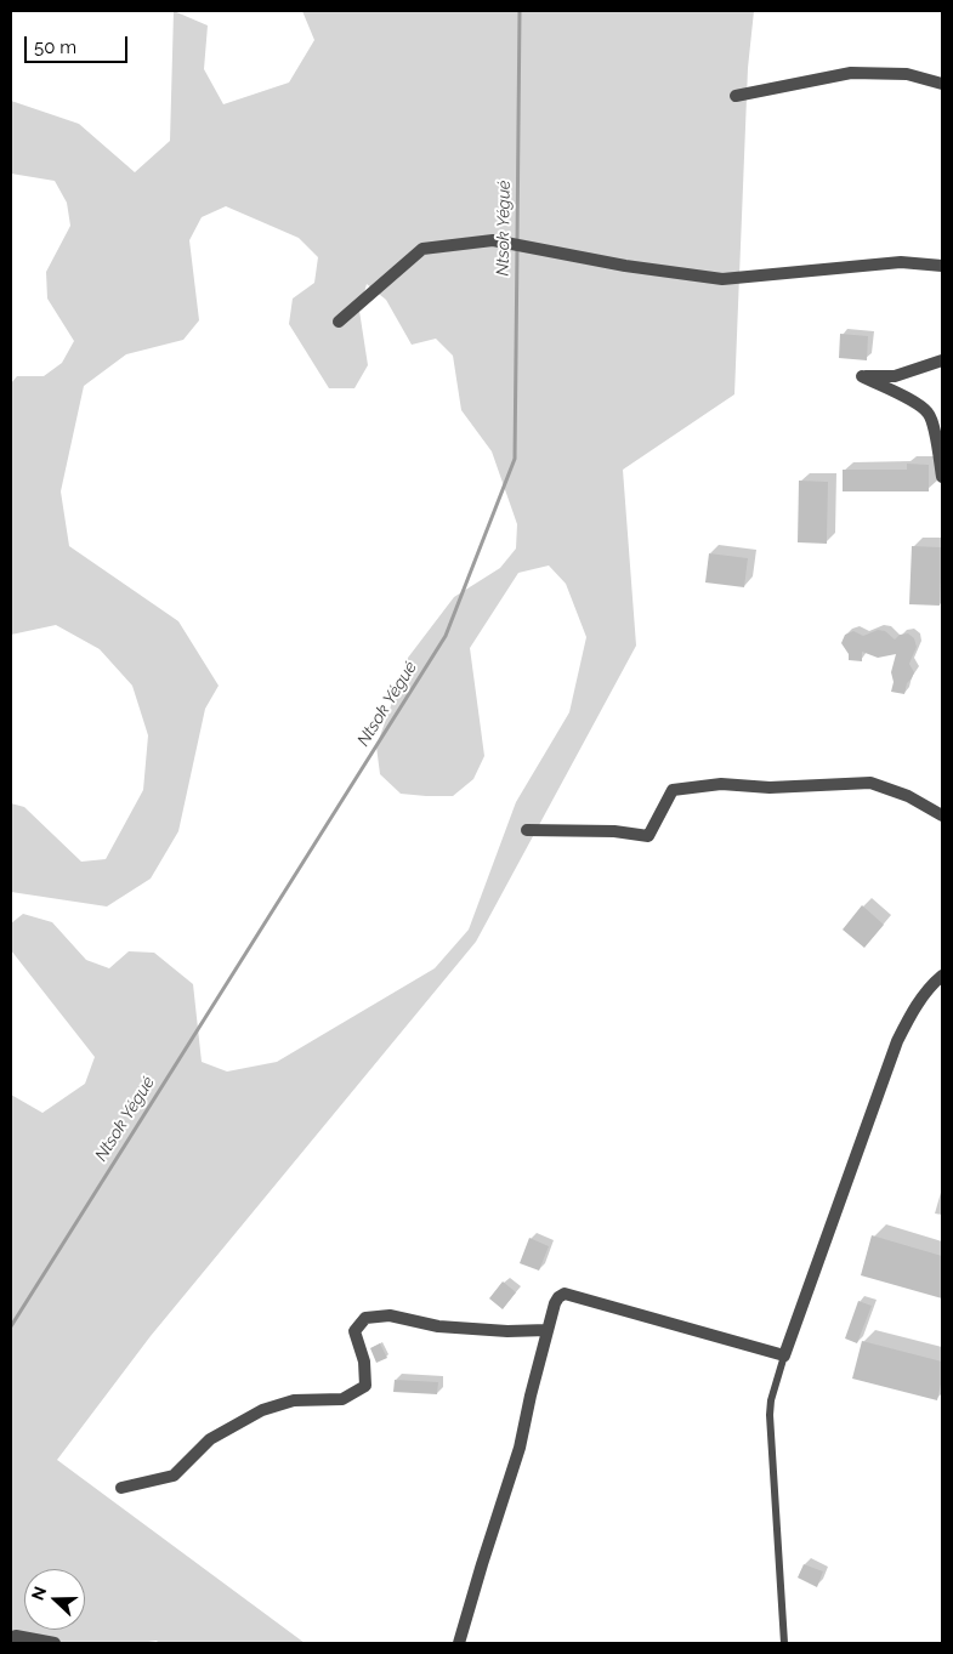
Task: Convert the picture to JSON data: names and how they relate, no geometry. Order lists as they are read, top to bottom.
{
  "water": ["Ntsok Yégué"],
  "scale_bar": "50 m",
  "north": "left"
}
